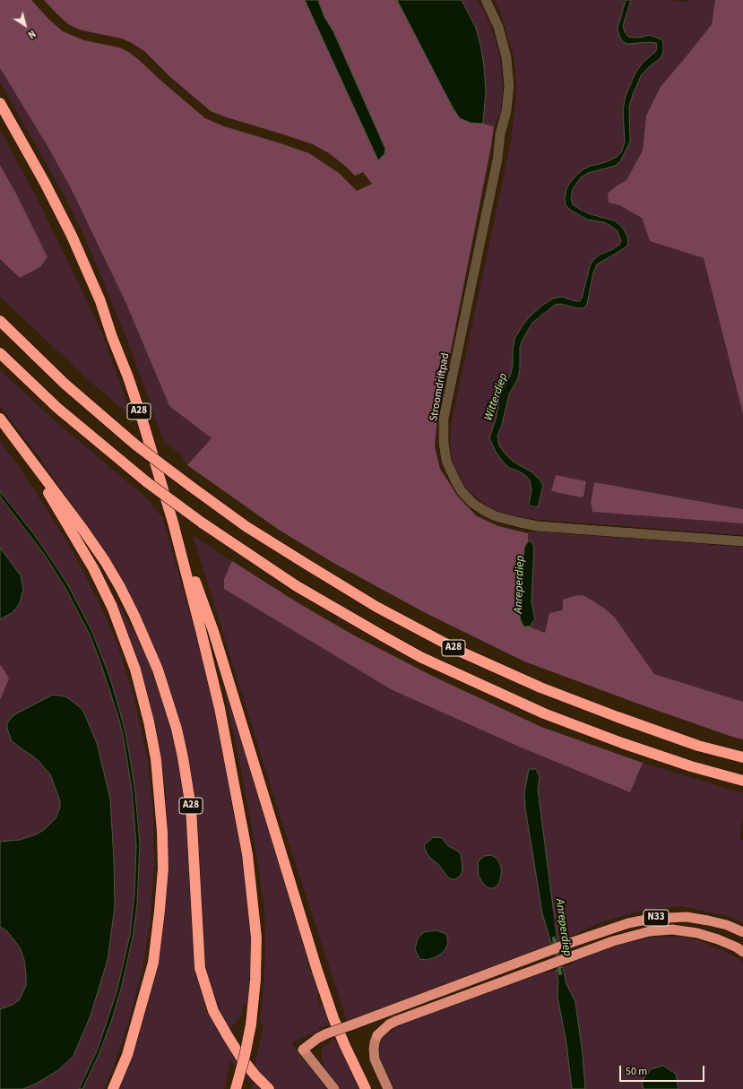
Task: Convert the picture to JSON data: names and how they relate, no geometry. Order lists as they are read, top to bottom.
{
  "streets": {
    "highway": ["A28", "N33"],
    "street": ["Stroomdriftpad"]
  },
  "water": ["Witterdiep", "Anreperdiep"],
  "scale_bar": "50 m",
  "north": "bottom right"
}
